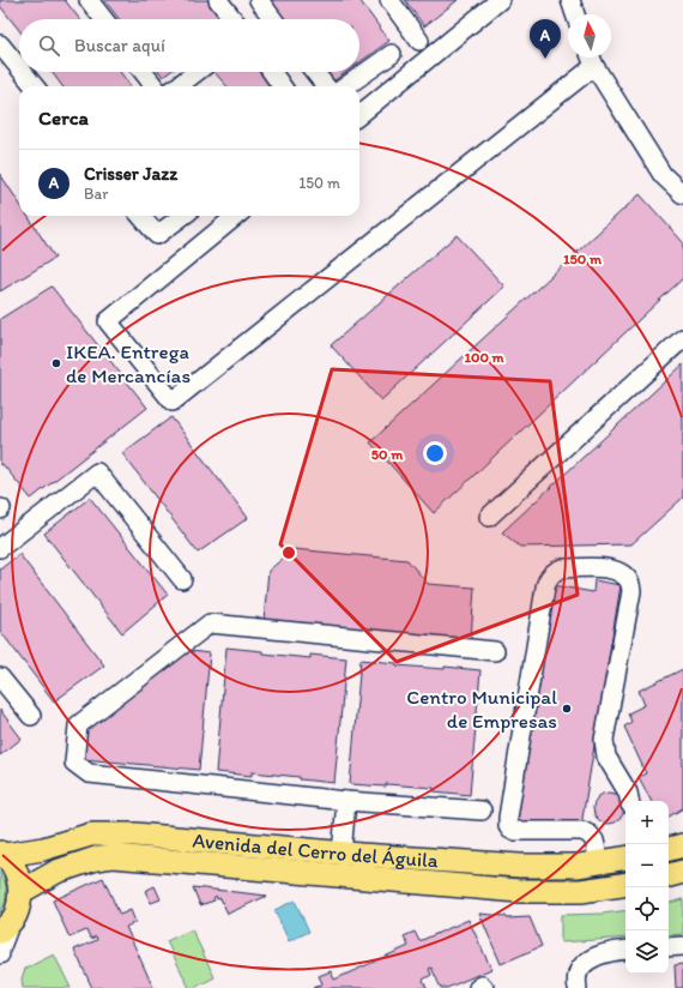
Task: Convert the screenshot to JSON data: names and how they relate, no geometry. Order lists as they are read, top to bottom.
{
  "streets": {
    "main road": ["Avenida del Cerro del Águila"]
  },
  "places": ["IKEA. Entrega de Mercancías", "Centro Municipal de Empresas"],
  "north": "top",
  "page": {
    "pins": "A",
    "search": "Buscar aquí",
    "heading": "Cerca",
    "list": [
      {
        "mark": "A",
        "name": "Crisser Jazz",
        "note": "Bar",
        "value": "150 m"
      }
    ],
    "map_buttons": ["+", "−"]
  },
  "rings": ["150 m", "100 m", "50 m"]
}
